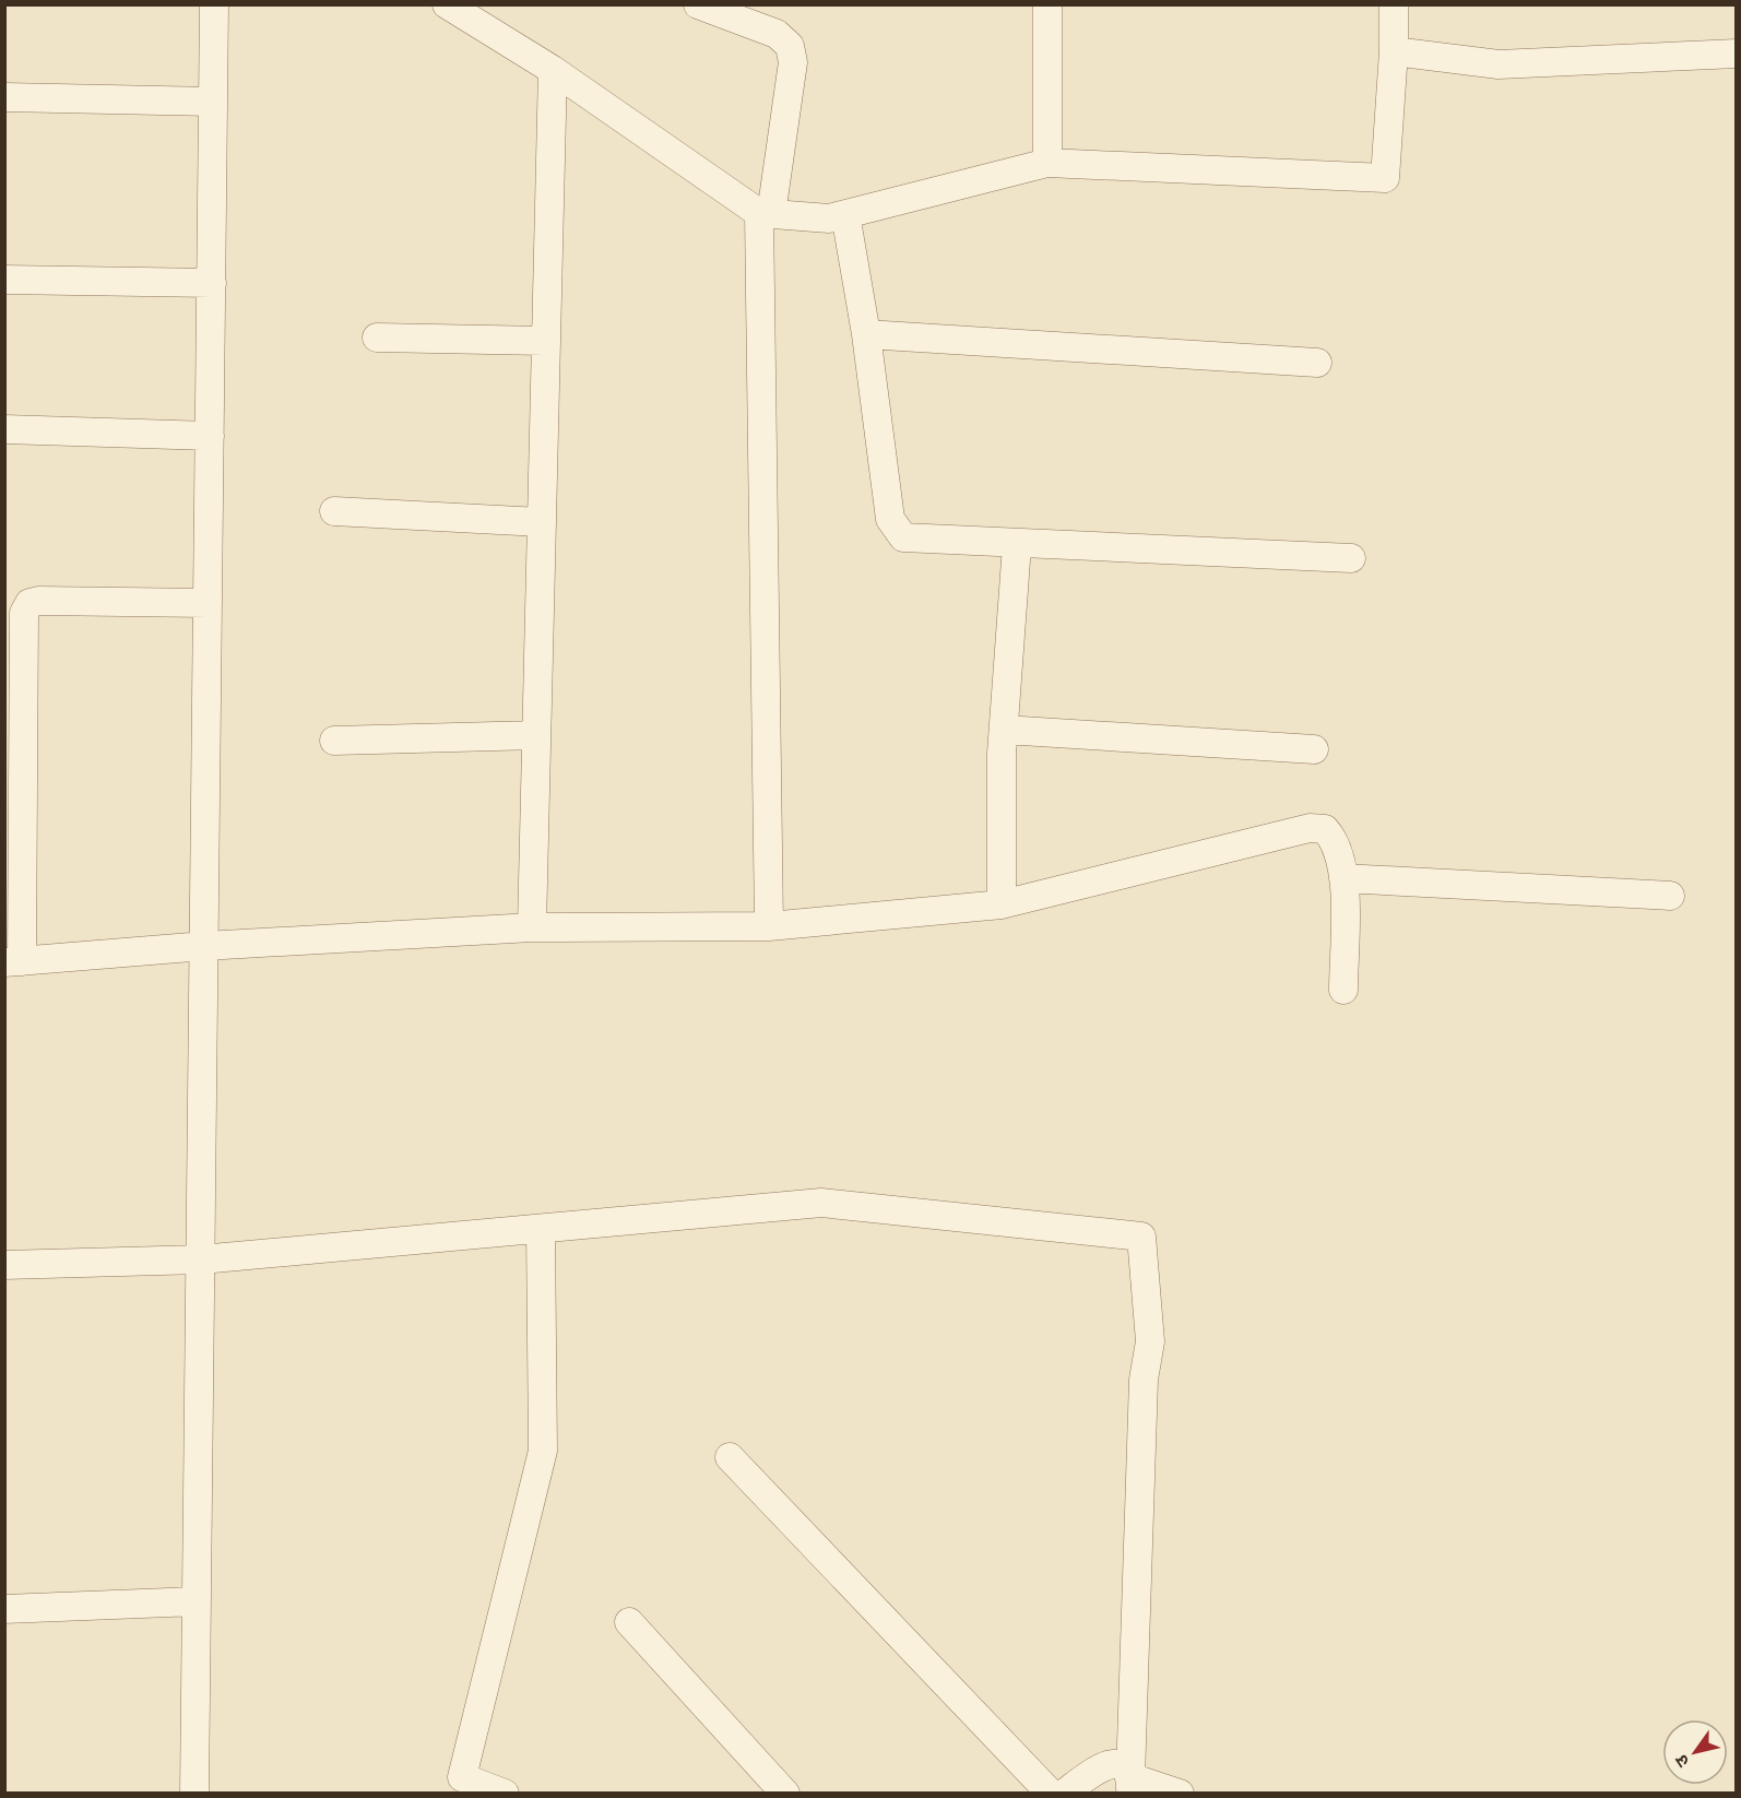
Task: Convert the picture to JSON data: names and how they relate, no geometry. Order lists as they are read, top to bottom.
{
  "north": "bottom left"
}
